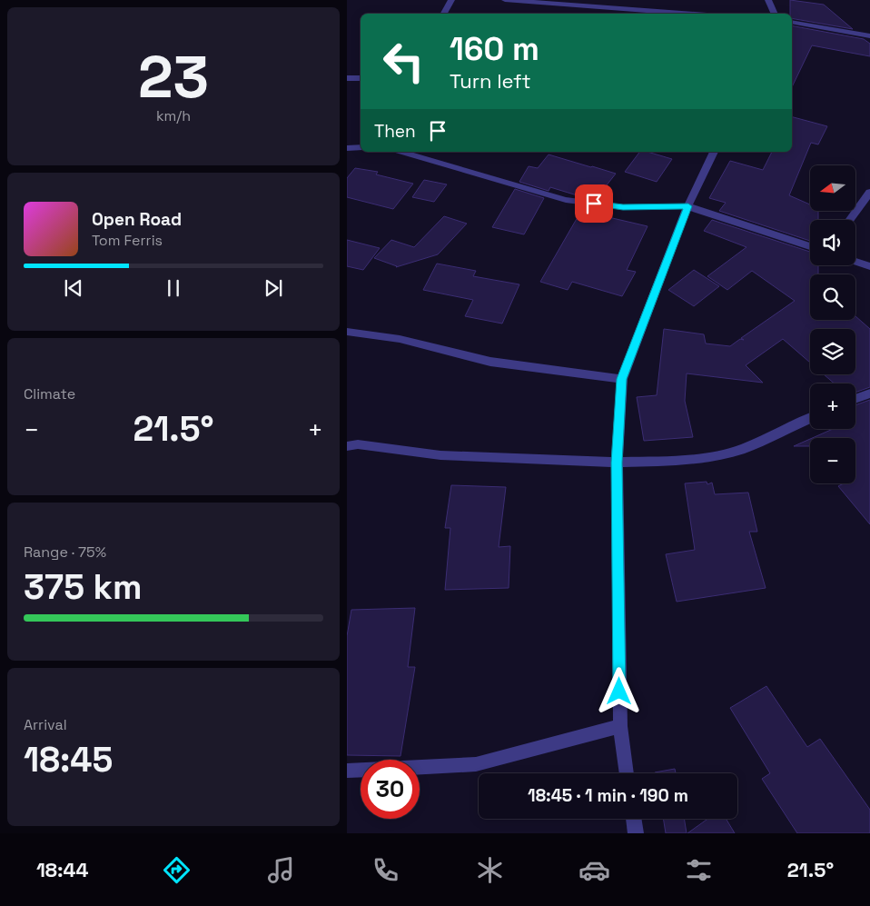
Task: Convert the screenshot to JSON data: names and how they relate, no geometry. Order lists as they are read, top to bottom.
{
  "north": "left",
  "page": {
    "tile": [
      ["23", "km/h"],
      "Climate",
      ["Range · 75%", "375 km"],
      ["Arrival", "18:45"]
    ],
    "turn": ["160 m", "Turn left"],
    "then": "Then",
    "map_buttons": ["+", "−"],
    "song": ["Open Road", "Tom Ferris"],
    "heat": ["−", "21.5°", "+"],
    "limit": "30",
    "trip": "18:45 · 1 min · 190 m",
    "tabs": ["18:44", "21.5°"]
  }
}
